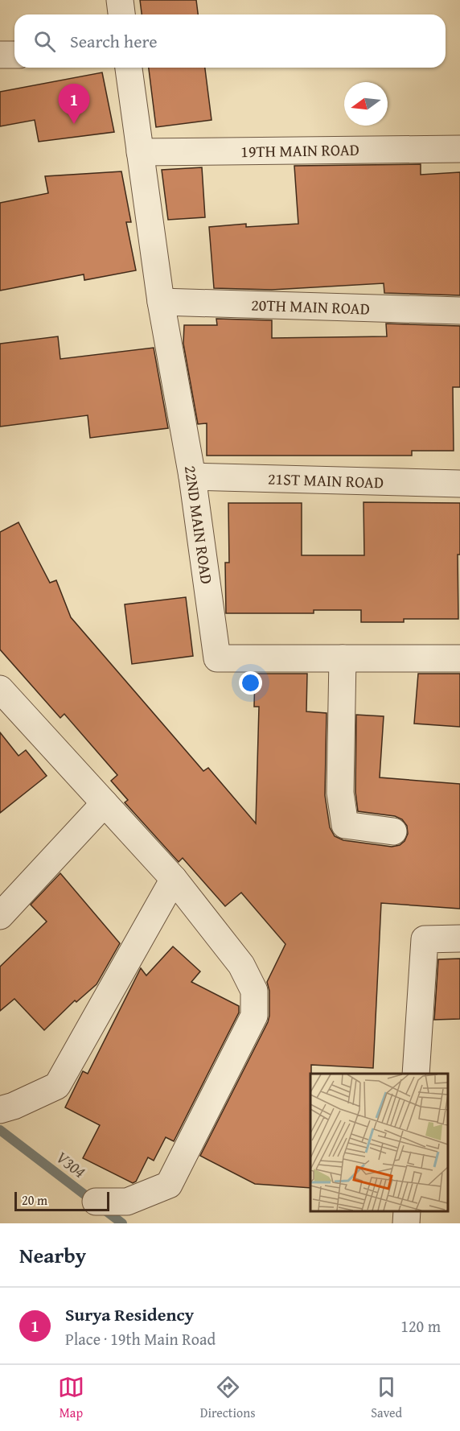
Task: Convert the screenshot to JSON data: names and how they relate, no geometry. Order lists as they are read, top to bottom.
{
  "streets": {
    "street": [
      "19TH MAIN ROAD",
      "20TH MAIN ROAD",
      "21ST MAIN ROAD",
      "22ND MAIN ROAD"
    ]
  },
  "crossings": [
    ["19TH MAIN ROAD", "22ND MAIN ROAD"],
    ["20TH MAIN ROAD", "22ND MAIN ROAD"],
    ["21ST MAIN ROAD", "22ND MAIN ROAD"]
  ],
  "water": ["V304"],
  "scale_bar": "20 m",
  "north": "left",
  "page": {
    "search": "Search here",
    "pins": "1",
    "scale": "20 m",
    "heading": "Nearby",
    "list": [
      {
        "mark": "1",
        "name": "Surya Residency",
        "note": "Place · 19th Main Road",
        "value": "120 m"
      }
    ],
    "nav": ["Map", "Directions", "Saved"]
  }
}
